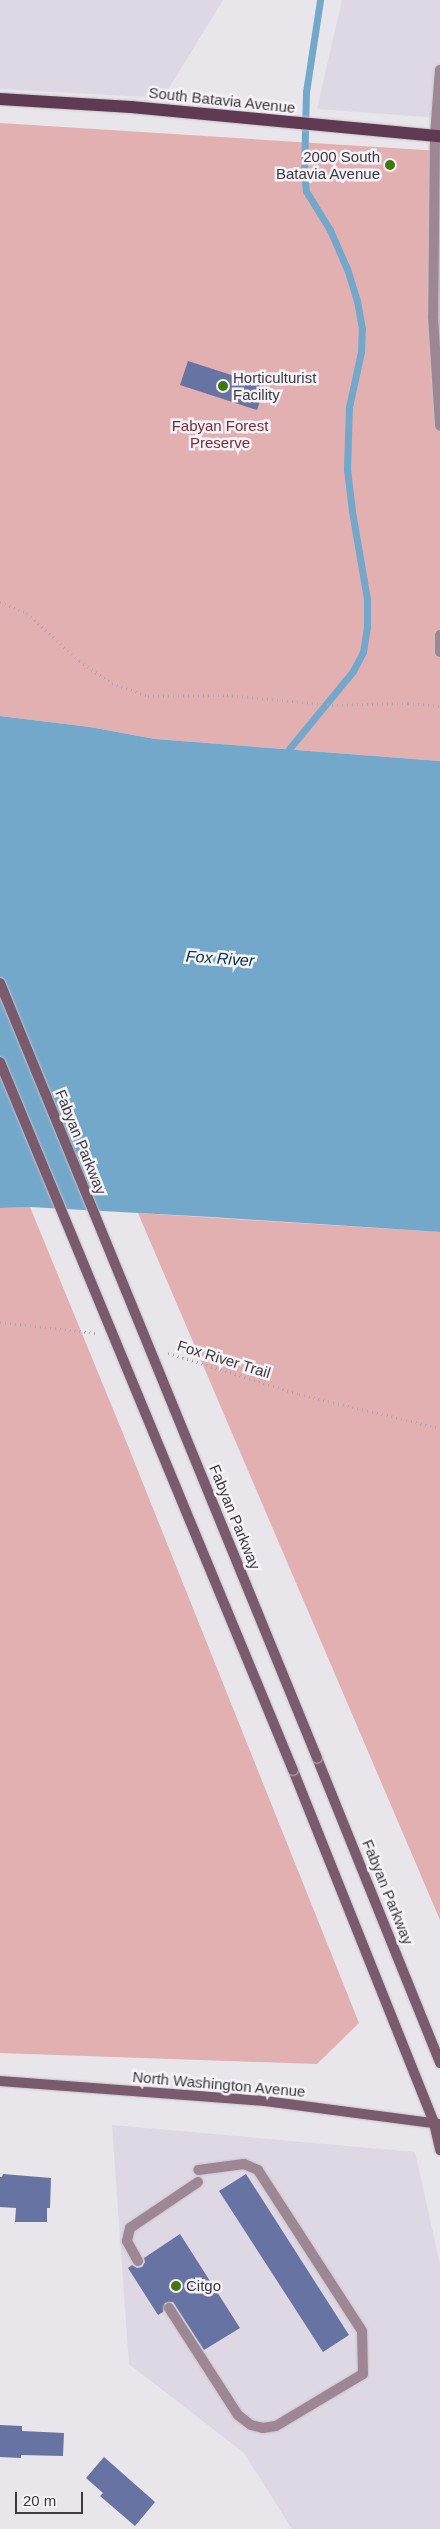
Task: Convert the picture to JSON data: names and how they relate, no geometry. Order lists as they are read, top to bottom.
{
  "streets": {
    "main road": ["South Batavia Avenue", "Fabyan Parkway", "North Washington Avenue"],
    "path": ["Fox River Trail"]
  },
  "water": ["Fox River"],
  "parks": ["Fabyan Forest Preserve"],
  "places": ["2000 South Batavia Avenue", "Horticulturist Facility", "Citgo"],
  "scale_bar": "20 m"
}
